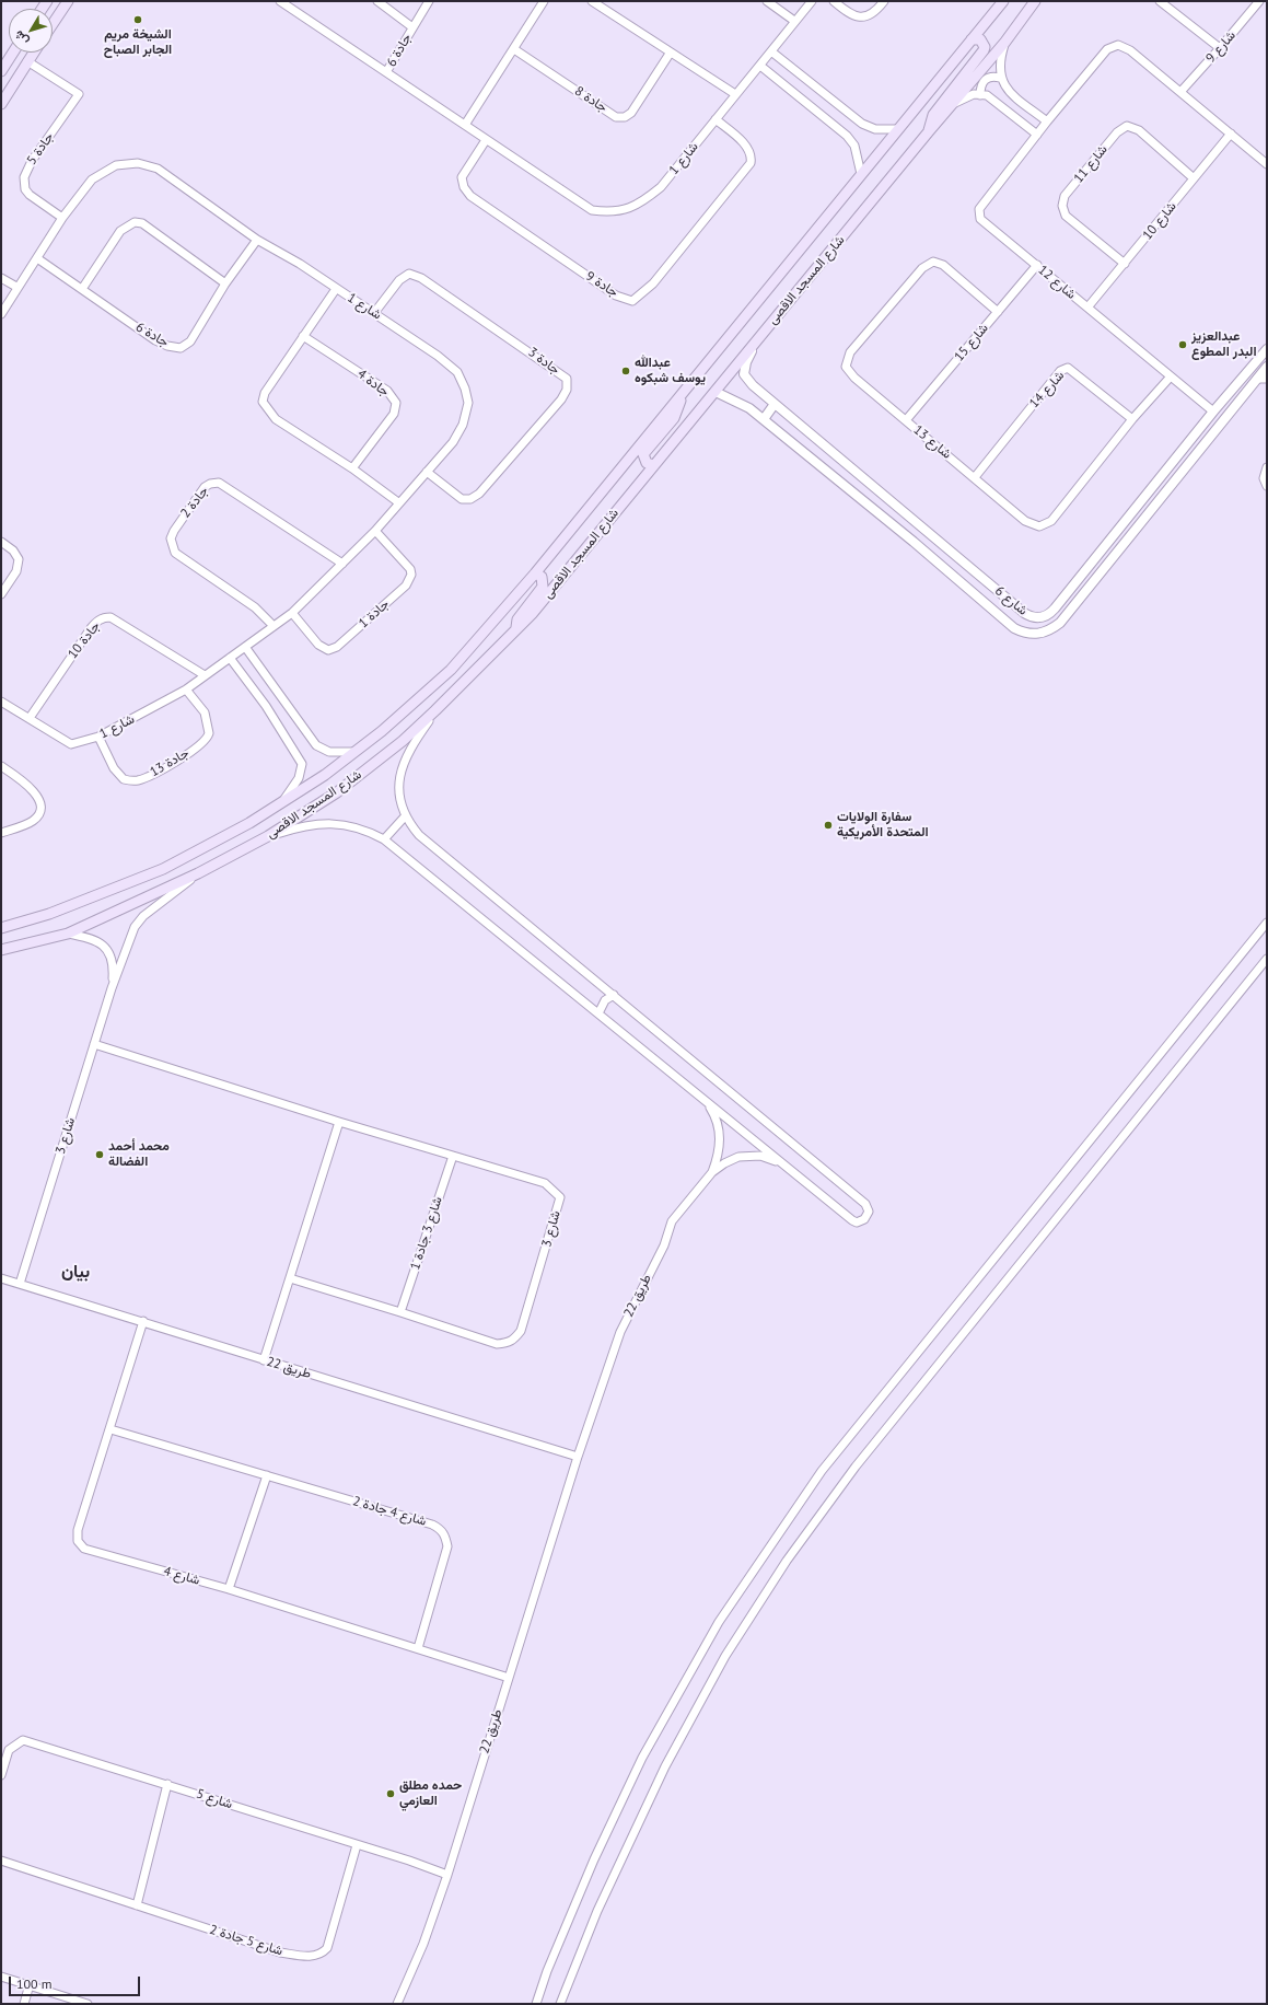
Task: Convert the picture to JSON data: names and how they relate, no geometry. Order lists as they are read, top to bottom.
{
  "streets": {
    "main road": ["شارع المسجد الاقصى"],
    "street": [
      "شارع 9",
      "جادة 6",
      "جادة 8",
      "جادة 5",
      "شارع 1",
      "شارع 11",
      "شارع 10",
      "شارع 12",
      "جادة 9",
      "شارع 15",
      "جادة 3",
      "جادة 4",
      "شارع 14",
      "شارع 13",
      "جادة 2",
      "شارع 6",
      "جادة 1",
      "جادة 10",
      "جادة 13",
      "شارع 3",
      "شارع 3 جادة 1",
      "طريق 22",
      "شارع 4 جادة 2",
      "شارع 4",
      "شارع 5",
      "شارع 5 جادة 2"
    ]
  },
  "crossings": [
    ["شارع 9", "شارع 12"],
    ["جادة 6", "شارع 1"],
    ["جادة 5", "شارع 1"],
    ["شارع 1", "جادة 9"],
    ["شارع 1", "جادة 3"],
    ["شارع 1", "جادة 2"],
    ["شارع 1", "جادة 1"],
    ["شارع 1", "جادة 10"],
    ["شارع 1", "جادة 13"],
    ["شارع 11", "شارع 10"],
    ["شارع 10", "شارع 12"],
    ["شارع المسجد الاقصى", "شارع 6"],
    ["شارع المسجد الاقصى", "شارع 3"],
    ["شارع 12", "شارع 15"],
    ["شارع 12", "شارع 13"],
    ["شارع 12", "شارع 6"],
    ["شارع 15", "شارع 13"],
    ["شارع 14", "شارع 13"],
    ["شارع 3", "شارع 3 جادة 1"],
    ["شارع 3", "طريق 22"],
    ["طريق 22", "شارع 4"],
    ["طريق 22", "شارع 5"],
    ["شارع 4 جادة 2", "شارع 4"],
    ["شارع 5", "شارع 5 جادة 2"]
  ],
  "districts": ["بيان"],
  "places": [
    "الشيخة مريم الجابر الصباح",
    "عبدالعزيز البدر المطوع",
    "عبدالله يوسف شبكوه",
    "سفارة الولايات المتحدة الأمريكية",
    "محمد أحمد الفضالة",
    "حمده مطلق العازمي"
  ],
  "scale_bar": "100 m",
  "north": "bottom left"
}
